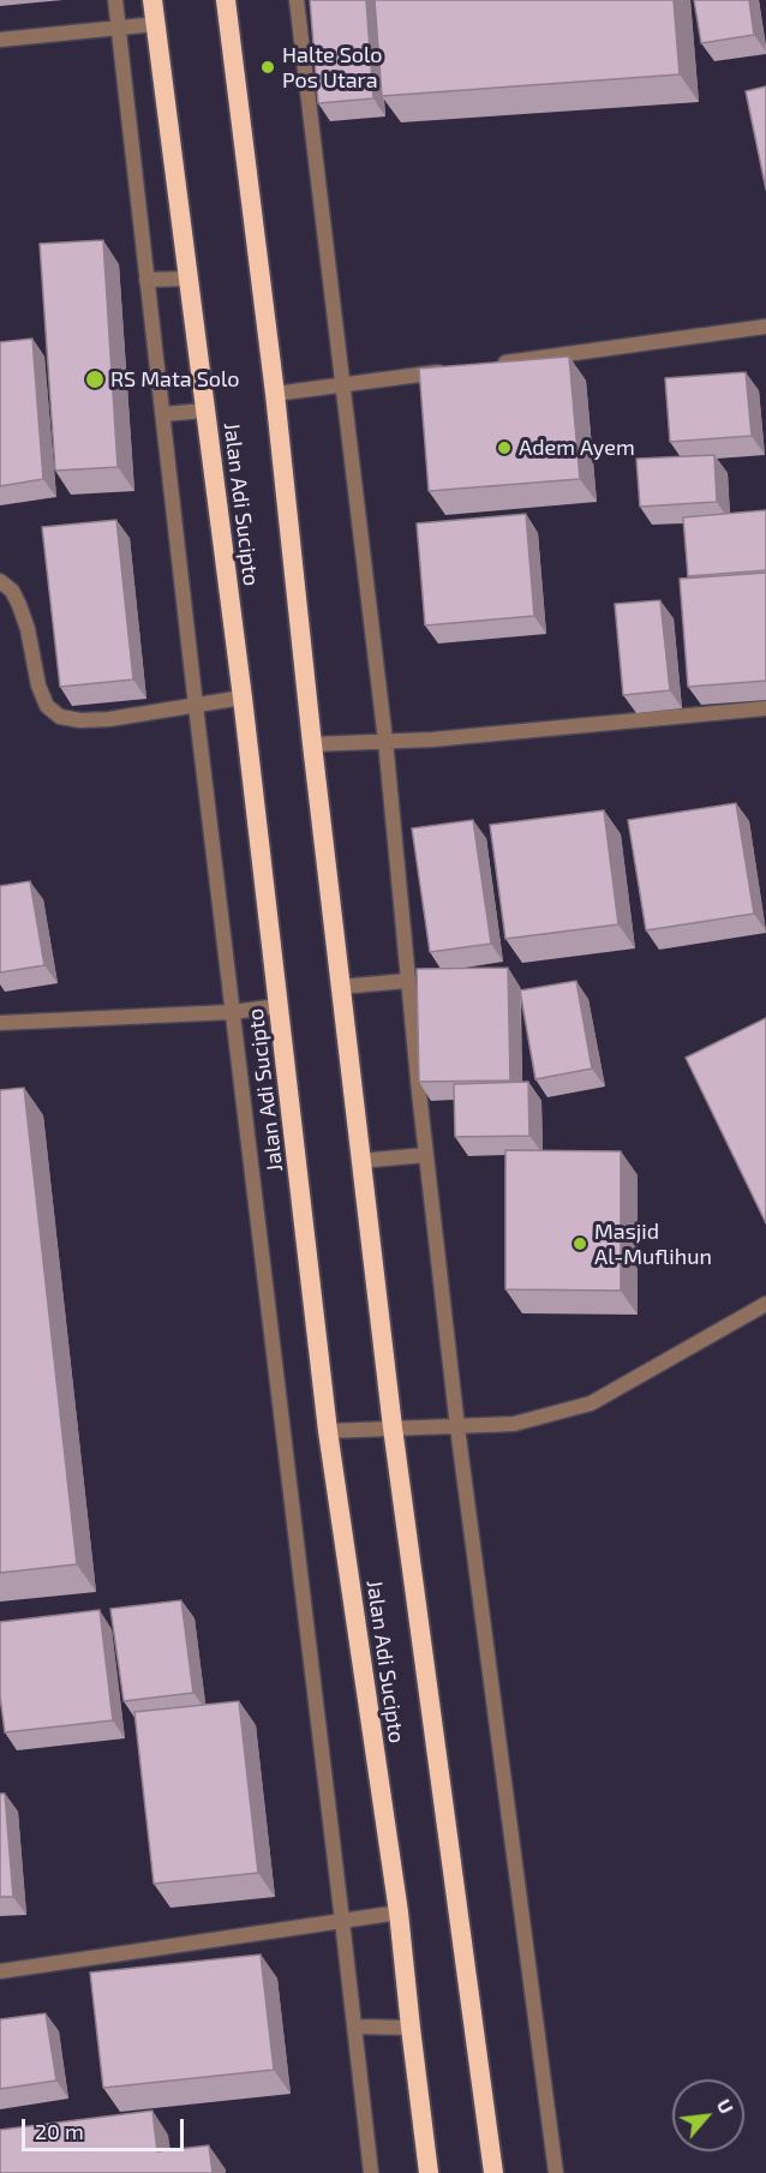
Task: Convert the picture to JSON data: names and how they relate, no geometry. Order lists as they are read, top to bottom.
{
  "streets": {
    "highway": ["Jalan Adi Sucipto"]
  },
  "places": [
    "Halte Solo Pos Utara",
    "RS Mata Solo",
    "Adem Ayem",
    "Masjid Al-Muflihun"
  ],
  "scale_bar": "20 m",
  "north": "top right"
}
